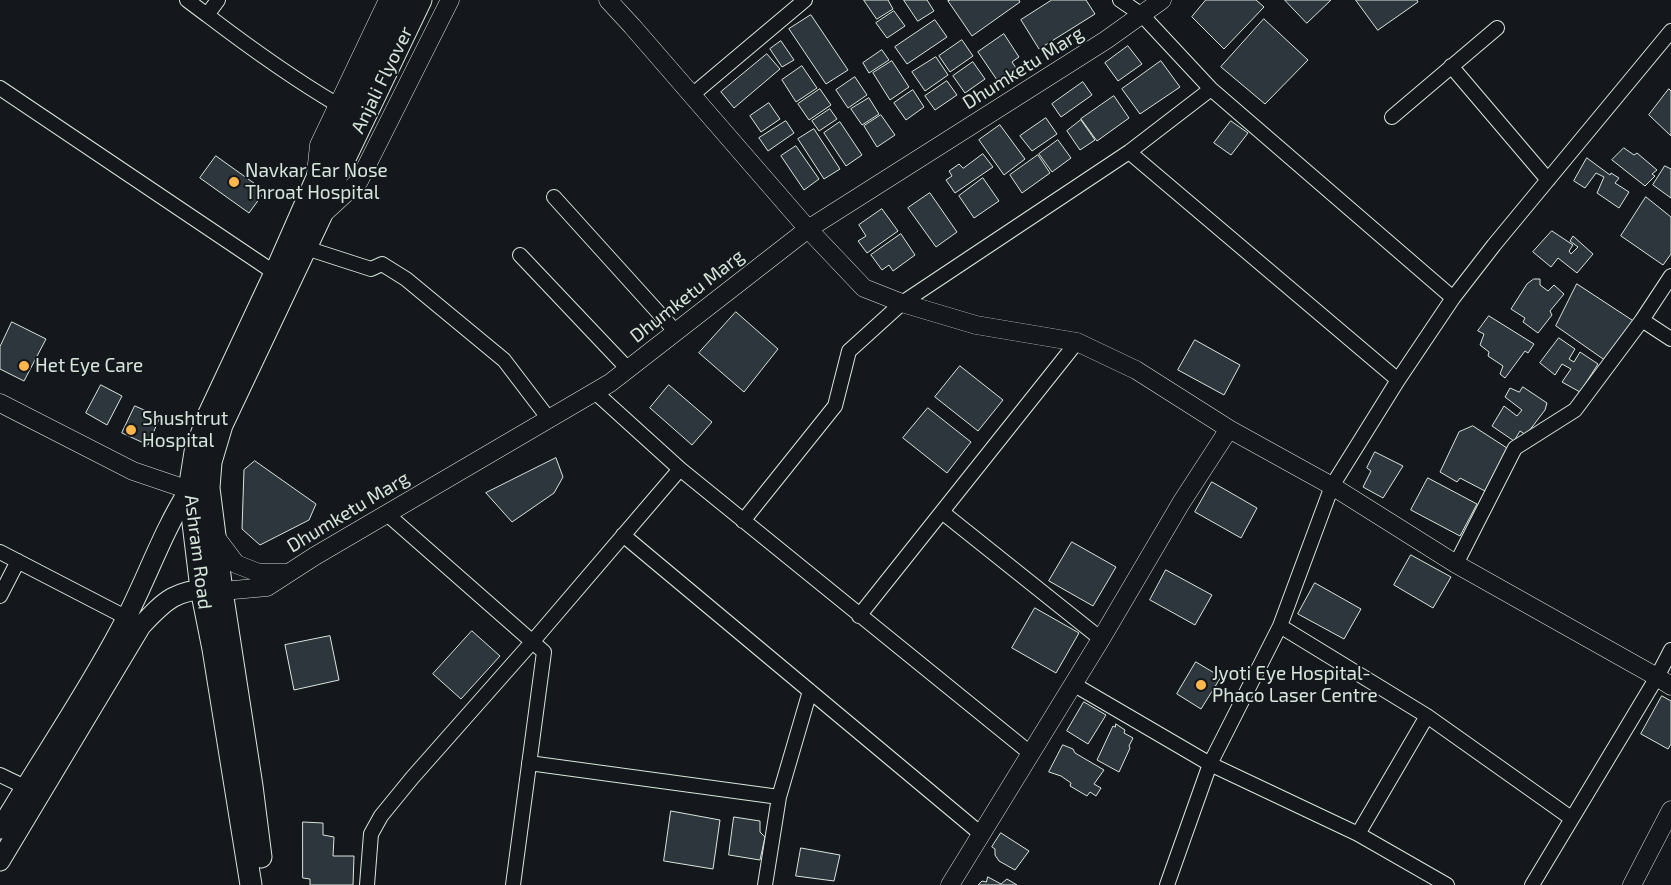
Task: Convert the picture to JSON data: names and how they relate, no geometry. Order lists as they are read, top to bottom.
{
  "streets": {
    "main road": ["Anjali Flyover", "Ashram Road"],
    "street": ["Dhumketu Marg"]
  },
  "crossings": [
    ["Dhumketu Marg", "Ashram Road"],
    ["Anjali Flyover", "Ashram Road"]
  ],
  "places": [
    "Navkar Ear Nose Throat Hospital",
    "Het Eye Care",
    "Shushtrut Hospital",
    "Jyoti Eye Hospital- Phaco Laser Centre"
  ]
}
